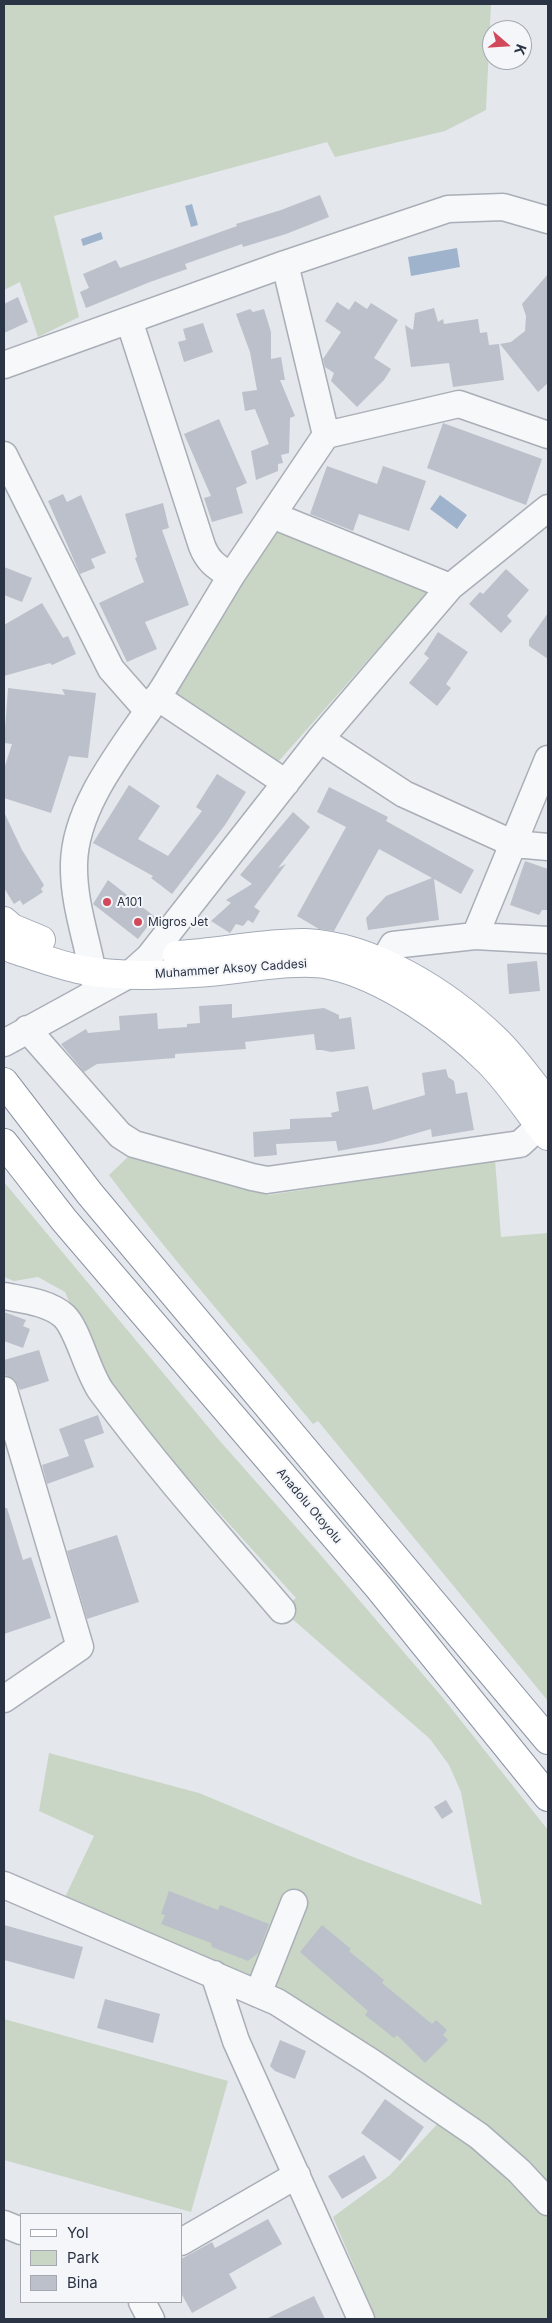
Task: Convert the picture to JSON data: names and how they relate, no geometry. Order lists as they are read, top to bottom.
{
  "streets": {
    "main road": ["Muhammer Aksoy Caddesi", "Anadolu Otoyolu"]
  },
  "places": ["A101", "Migros Jet"],
  "legend": ["Yol", "Park", "Bina"],
  "north": "right"
}
